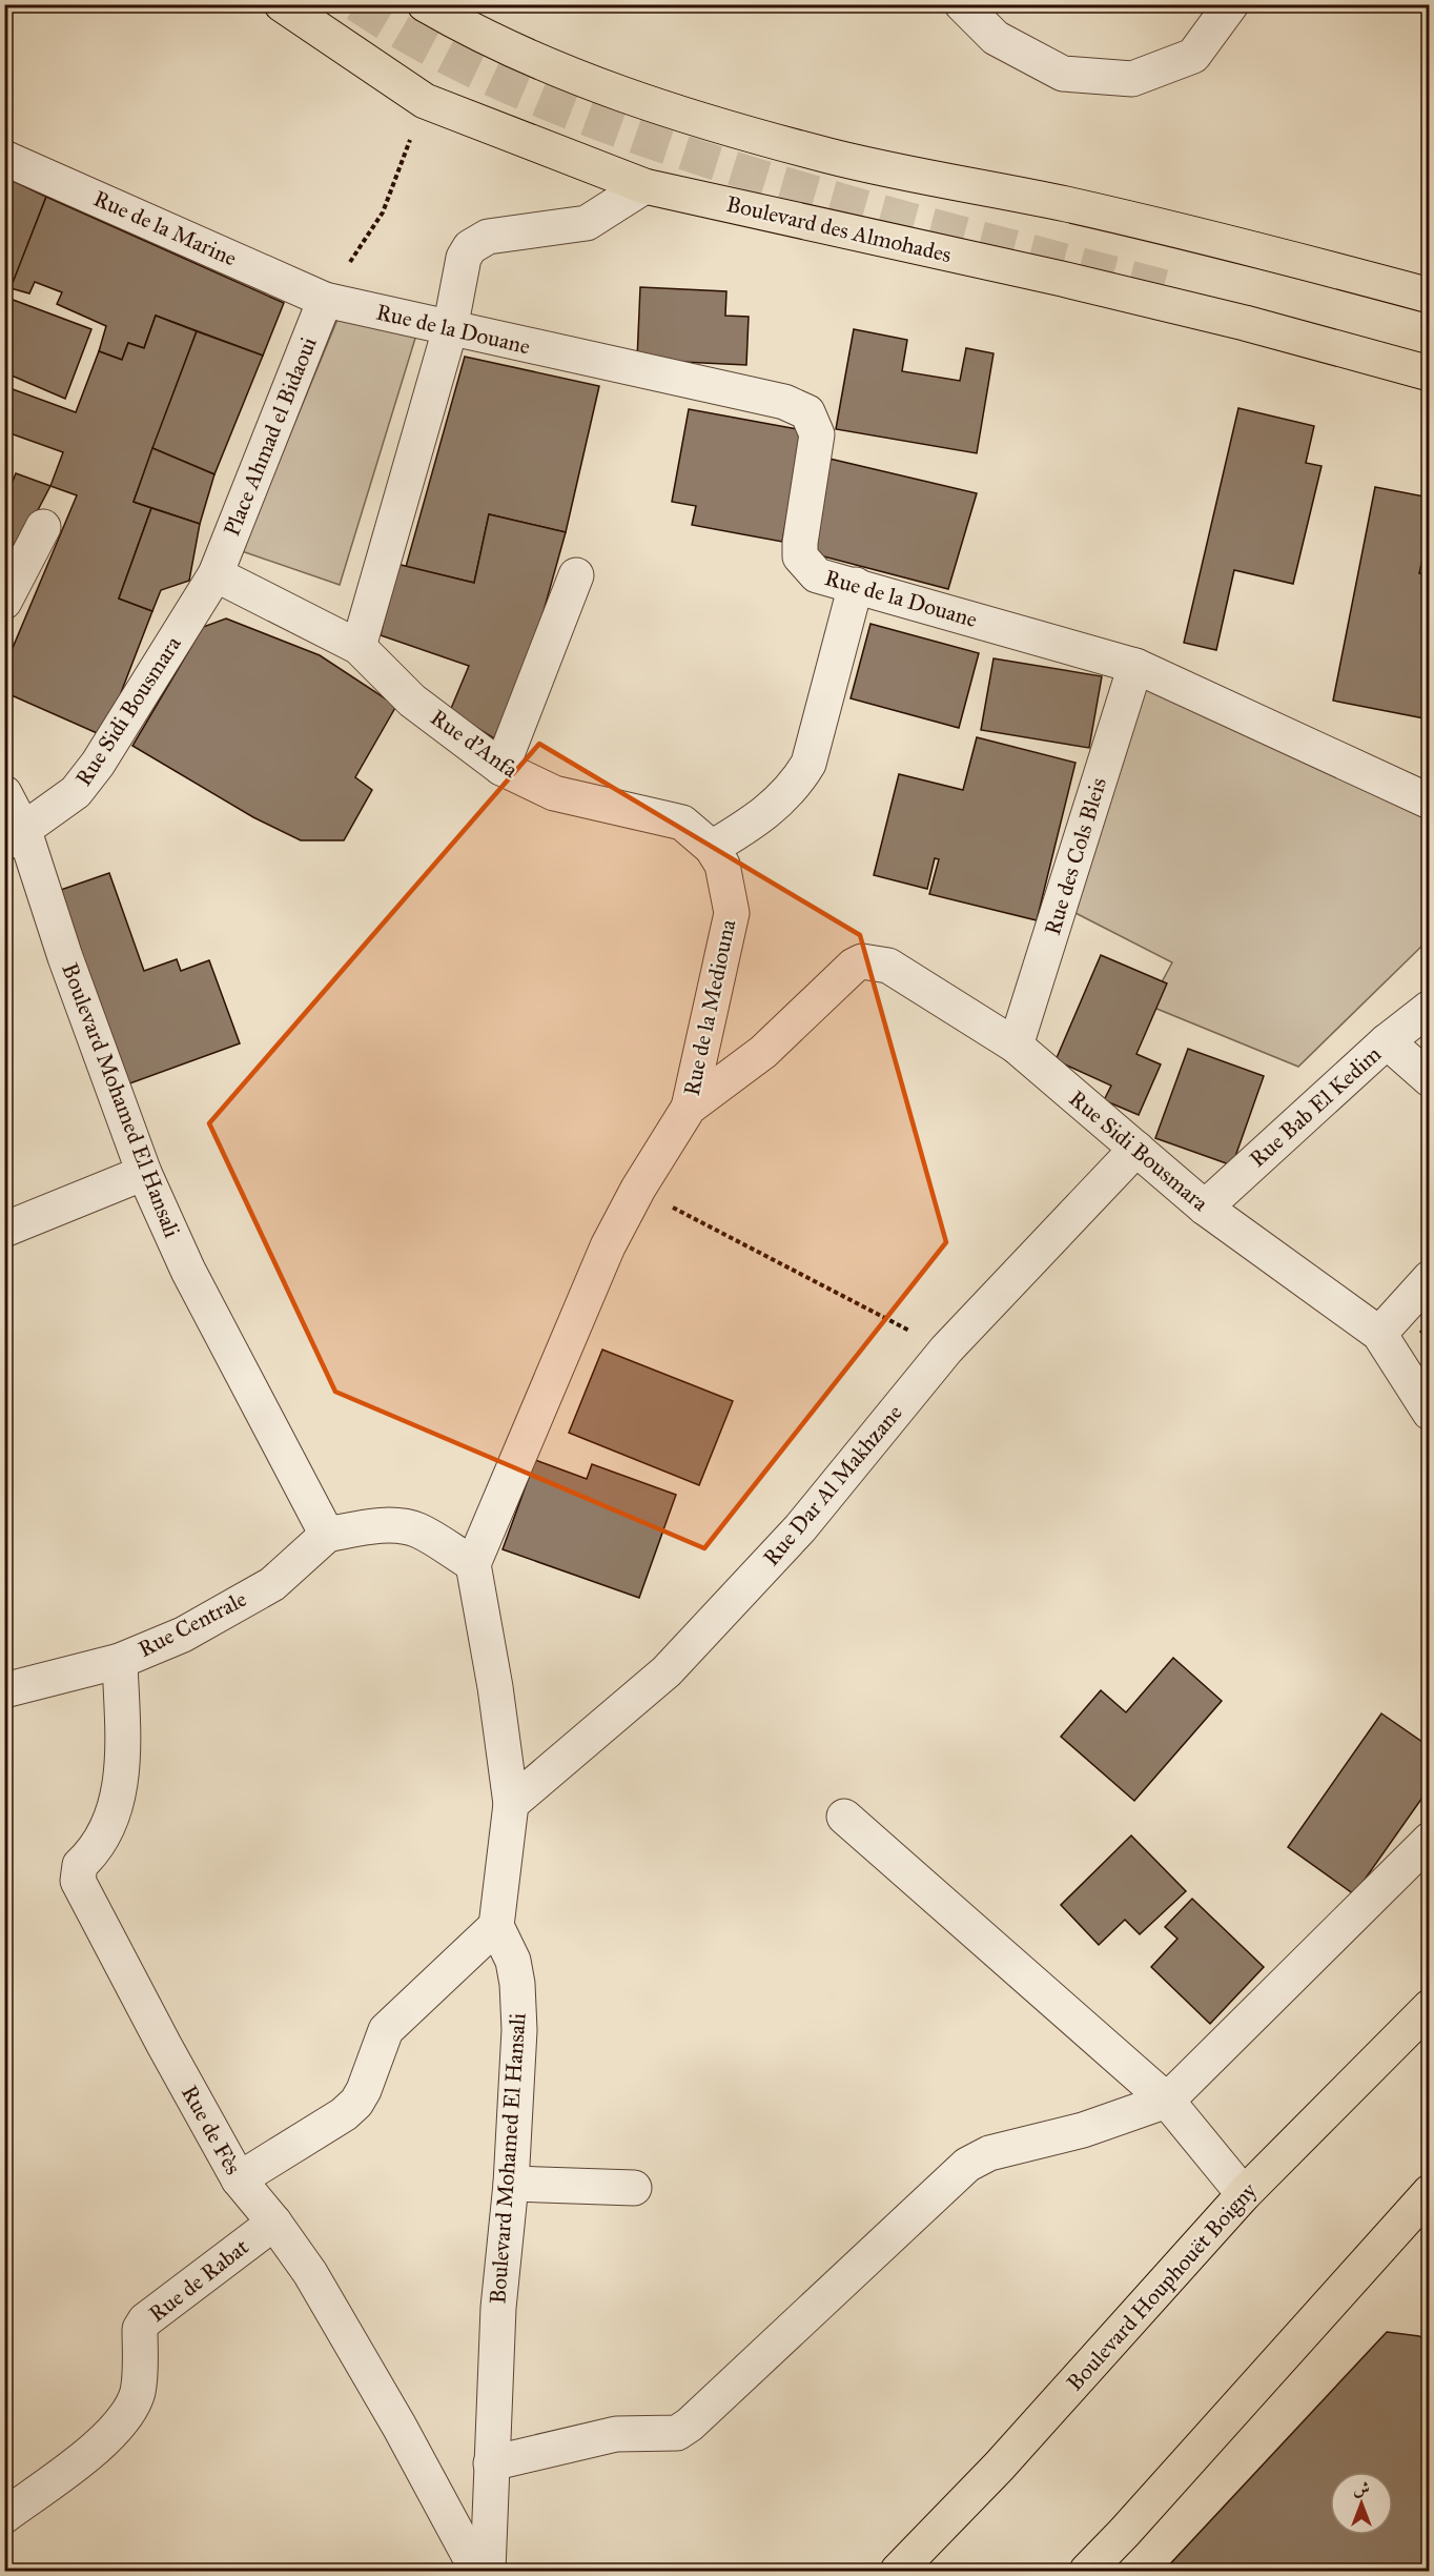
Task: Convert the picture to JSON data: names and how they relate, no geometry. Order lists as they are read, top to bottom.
{
  "streets": {
    "main road": ["Boulevard des Almohades", "Boulevard Houphouët Boigny"],
    "street": [
      "Rue de la Marine",
      "Rue de la Douane",
      "Place Ahmad el Bidaoui",
      "Rue Sidi Bousmara",
      "Rue d'Anfa",
      "Rue des Cols Bleis",
      "Rue de la Mediouna",
      "Boulevard Mohamed El Hansali",
      "Rue Bab El Kedim",
      "Rue Dar Al Makhzane",
      "Rue Centrale",
      "Rue de Fès",
      "Rue de Rabat"
    ]
  },
  "crossings": [
    ["Rue de la Marine", "Rue de la Douane"],
    ["Rue de la Marine", "Place Ahmad el Bidaoui"],
    ["Rue de la Douane", "Place Ahmad el Bidaoui"],
    ["Rue de la Douane", "Rue des Cols Bleis"],
    ["Place Ahmad el Bidaoui", "Rue Sidi Bousmara"],
    ["Place Ahmad el Bidaoui", "Rue d'Anfa"],
    ["Rue Sidi Bousmara", "Rue d'Anfa"],
    ["Rue Sidi Bousmara", "Rue des Cols Bleis"],
    ["Rue Sidi Bousmara", "Rue de la Mediouna"],
    ["Rue Sidi Bousmara", "Boulevard Mohamed El Hansali"],
    ["Rue Sidi Bousmara", "Rue Bab El Kedim"],
    ["Rue Sidi Bousmara", "Rue Dar Al Makhzane"],
    ["Rue d'Anfa", "Rue de la Mediouna"],
    ["Boulevard Mohamed El Hansali", "Rue Centrale"],
    ["Rue Centrale", "Rue de Fès"],
    ["Rue de Fès", "Rue de Rabat"]
  ],
  "north": "top"
}
